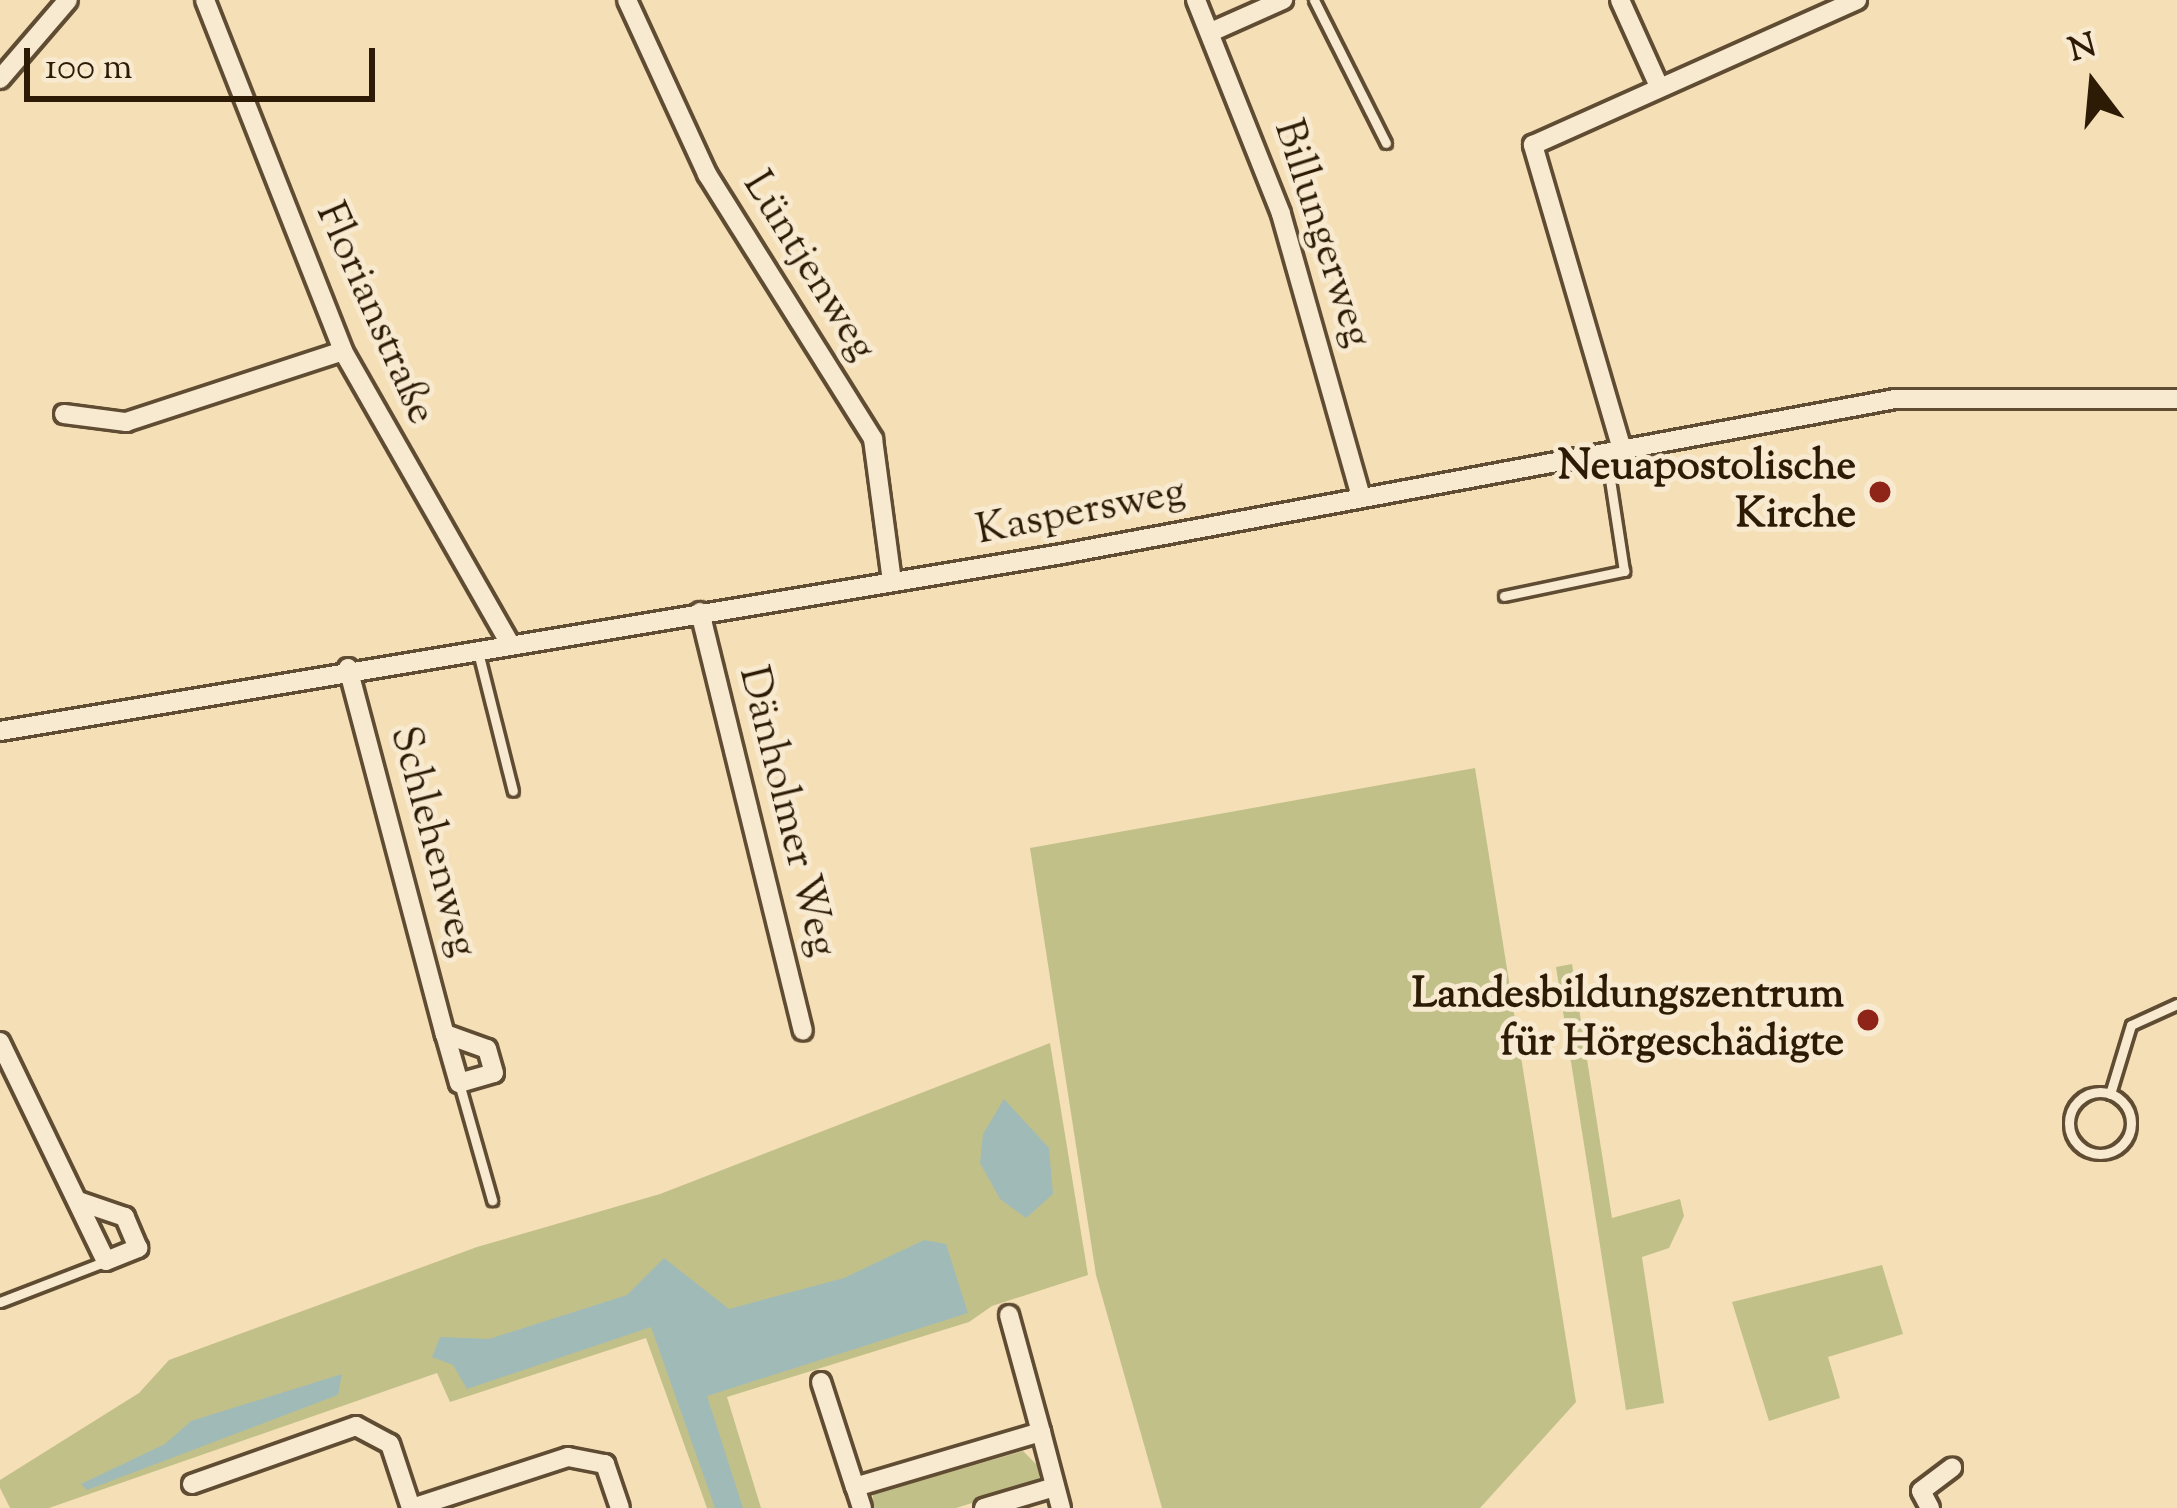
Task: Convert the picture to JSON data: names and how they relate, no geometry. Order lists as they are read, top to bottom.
{
  "streets": {
    "street": [
      "Billungerweg",
      "Lüntjenweg",
      "Florianstraße",
      "Kaspersweg",
      "Dänholmer Weg",
      "Schlehenweg"
    ]
  },
  "crossings": [
    ["Billungerweg", "Kaspersweg"],
    ["Lüntjenweg", "Kaspersweg"],
    ["Florianstraße", "Kaspersweg"],
    ["Kaspersweg", "Dänholmer Weg"],
    ["Kaspersweg", "Schlehenweg"]
  ],
  "places": ["Neuapostolische Kirche", "Landesbildungszentrum für Hörgeschädigte"],
  "scale_bar": "100 m",
  "north": "top"
}
